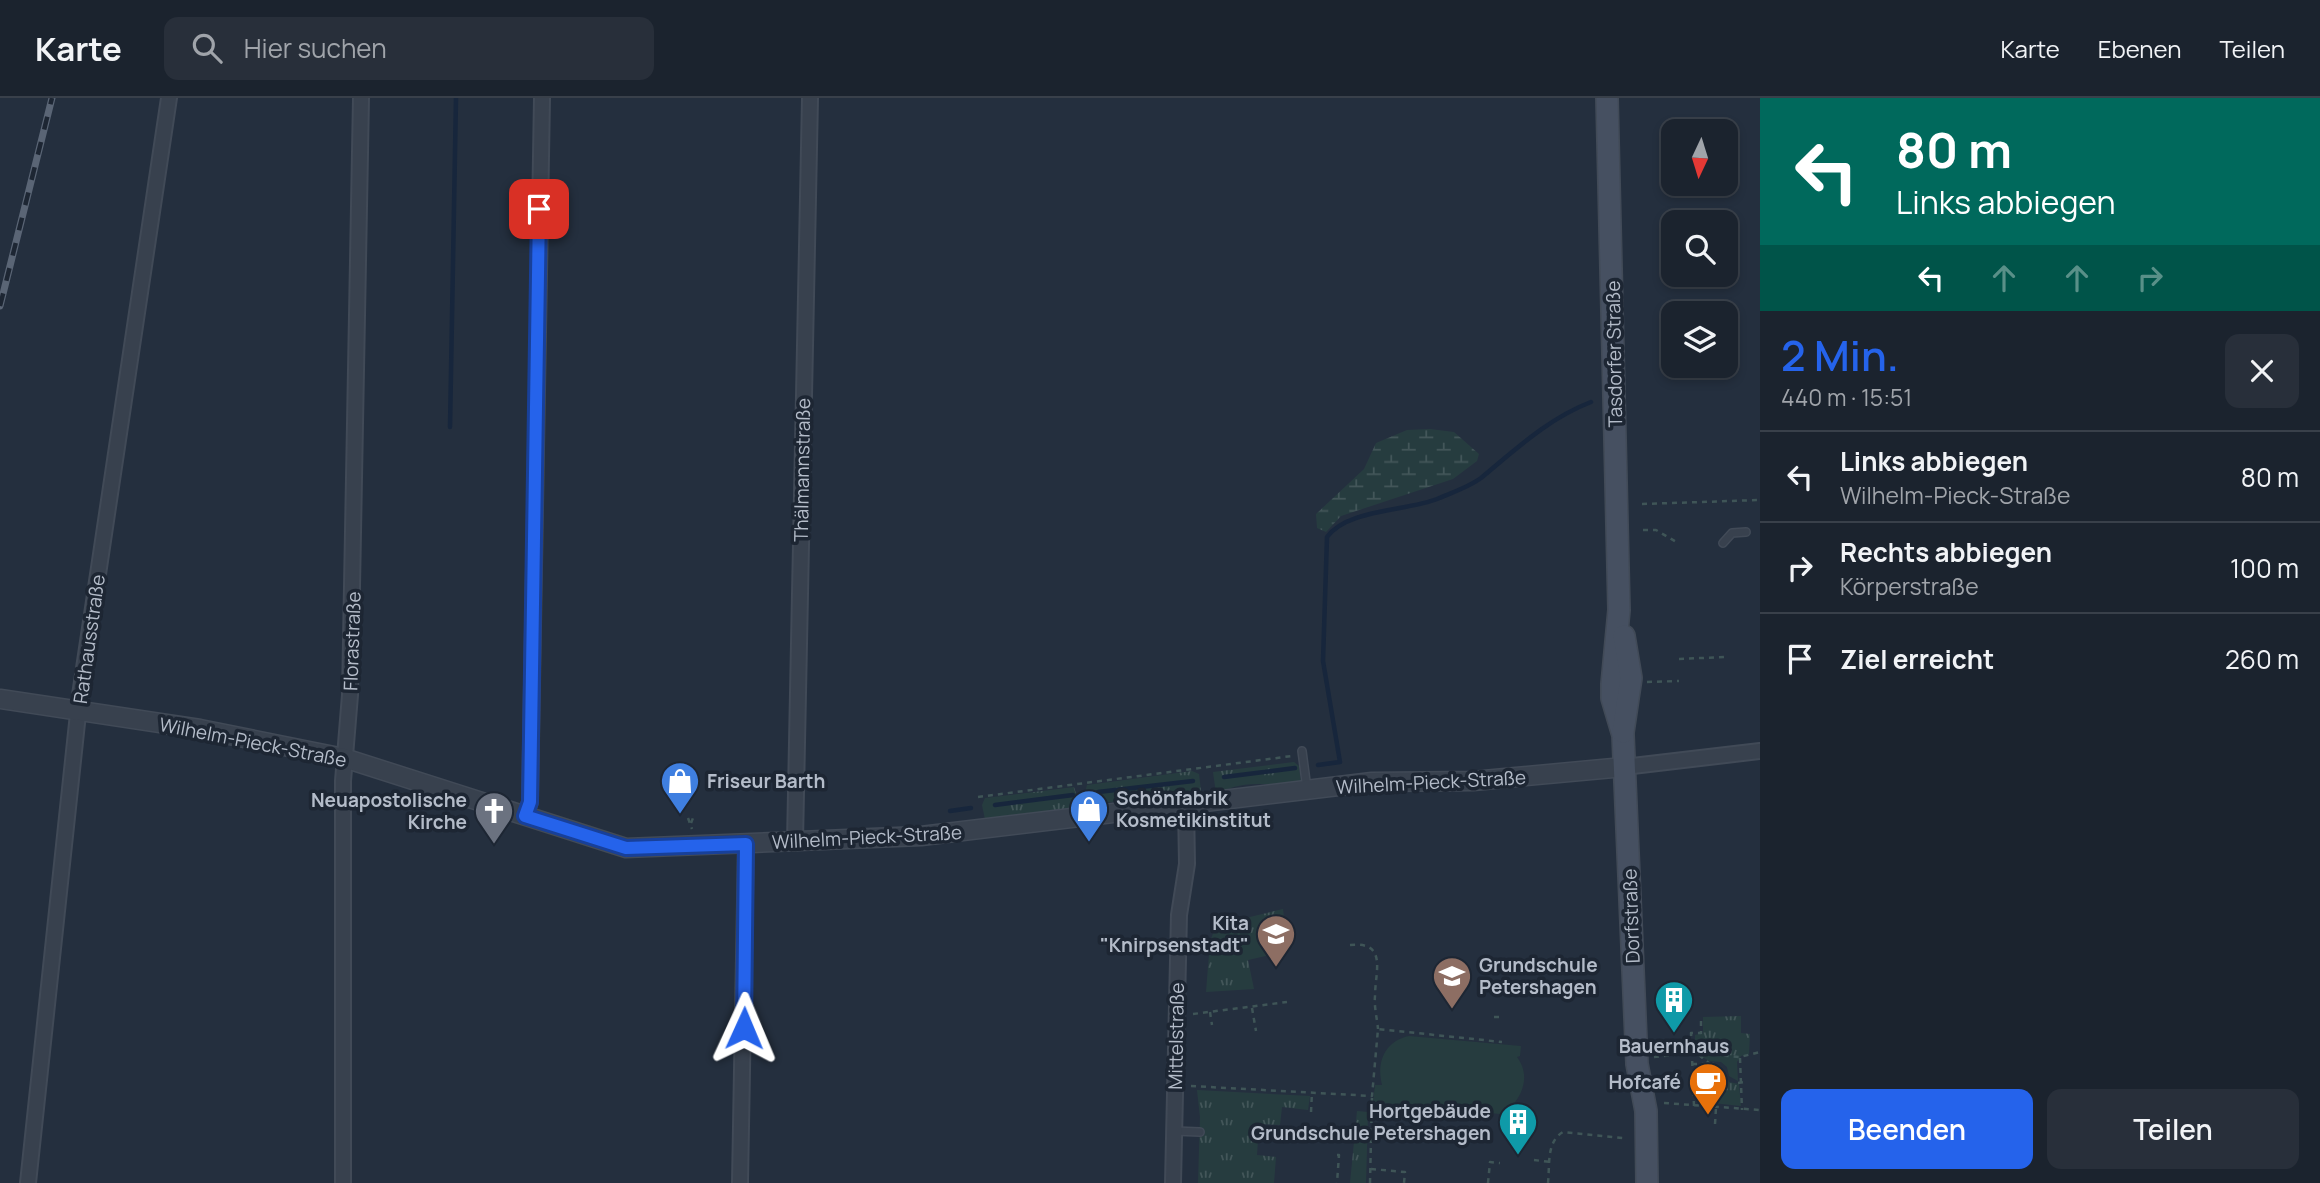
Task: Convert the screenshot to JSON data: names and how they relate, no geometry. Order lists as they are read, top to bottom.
{
  "streets": {
    "main road": ["Tasdorfer Straße", "Dorfstraße"],
    "street": [
      "Thälmannstraße",
      "Rathausstraße",
      "Florastraße",
      "Wilhelm-Pieck-Straße",
      "Mittelstraße"
    ]
  },
  "crossings": [
    ["Tasdorfer Straße", "Wilhelm-Pieck-Straße"],
    ["Tasdorfer Straße", "Dorfstraße"],
    ["Thälmannstraße", "Wilhelm-Pieck-Straße"],
    ["Rathausstraße", "Wilhelm-Pieck-Straße"],
    ["Florastraße", "Wilhelm-Pieck-Straße"],
    ["Wilhelm-Pieck-Straße", "Dorfstraße"],
    ["Wilhelm-Pieck-Straße", "Mittelstraße"]
  ],
  "places": {
    "shop": ["Friseur Barth", "Schönfabrik Kosmetikinstitut"],
    "church": ["Neuapostolische Kirche"],
    "school or university": ["Kita \"Knirpsenstadt\"", "Grundschule Petershagen"],
    "building": ["Bauernhaus", "Hortgebäude Grundschule Petershagen"],
    "cafe": ["Hofcafé"]
  },
  "north": "bottom",
  "page": {
    "header": "Karte",
    "search": "Hier suchen",
    "nav": ["Karte", "Ebenen", "Teilen"],
    "turn": ["80 m", "Links abbiegen"],
    "heading": ["2 Min.", "440 m · 15:51"],
    "list": [
      {
        "name": "Links abbiegen",
        "note": "Wilhelm-Pieck-Straße",
        "value": "80 m"
      },
      {
        "name": "Rechts abbiegen",
        "note": "Körperstraße",
        "value": "100 m"
      },
      {
        "name": "Ziel erreicht",
        "value": "260 m"
      }
    ],
    "buttons": ["Beenden", "Teilen"]
  }
}
